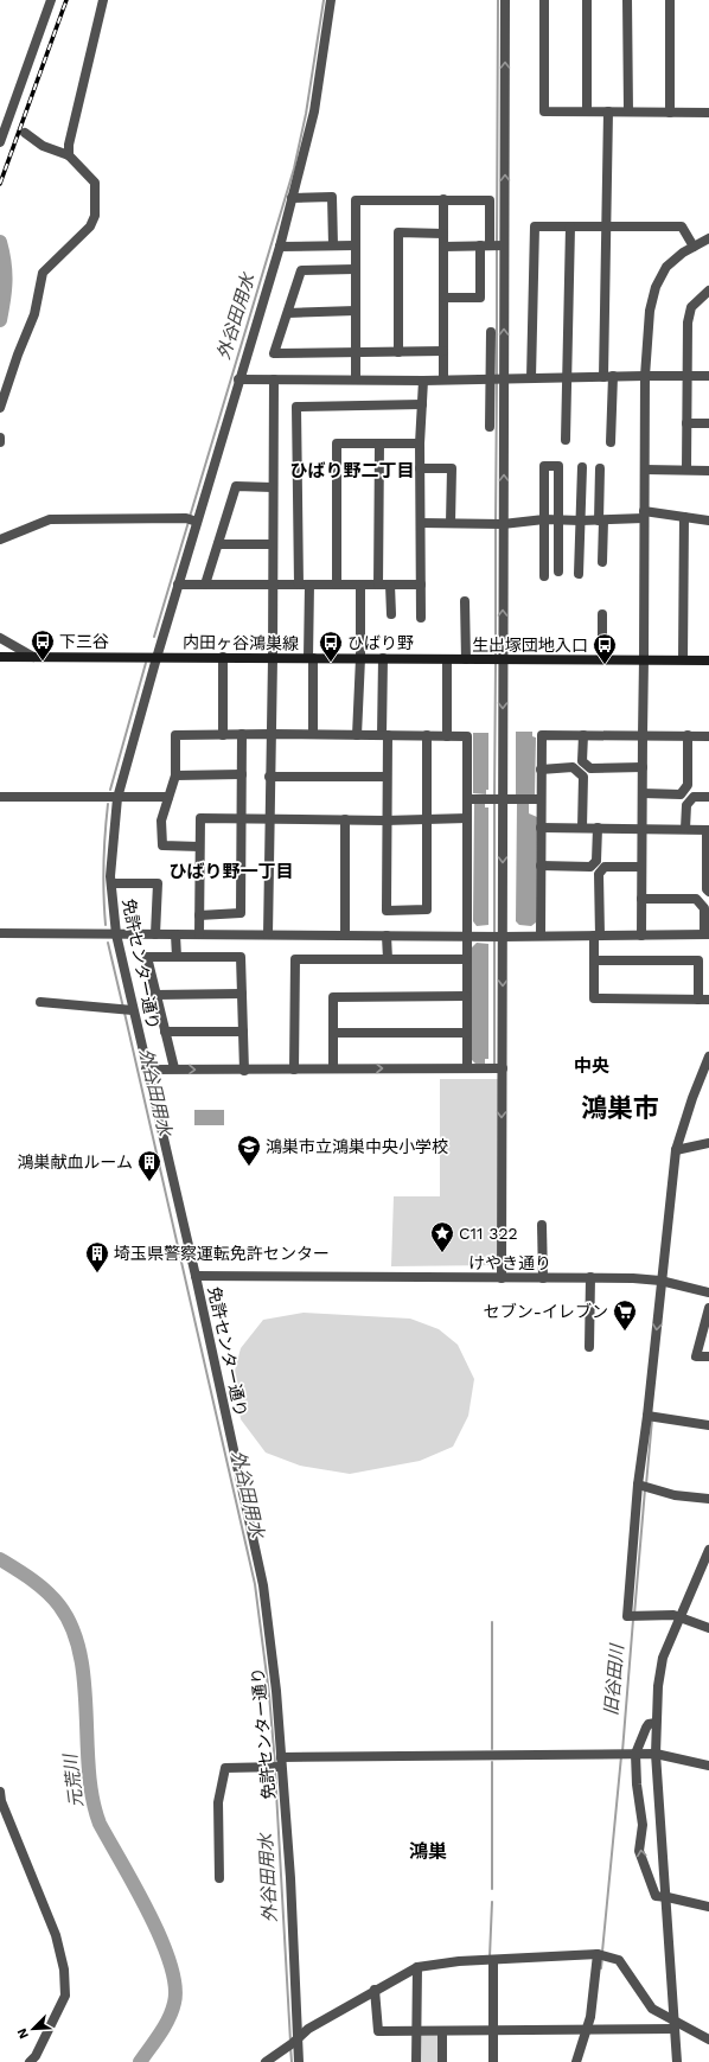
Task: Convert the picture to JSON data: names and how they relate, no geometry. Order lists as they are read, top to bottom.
{
  "streets": {
    "main road": ["内田ヶ谷鴻巣線"],
    "street": ["免許センター通り", "けやき通り"]
  },
  "crossings": [
    ["内田ヶ谷鴻巣線", "免許センター通り"],
    ["免許センター通り", "けやき通り"]
  ],
  "districts": [
    "ひばり野二丁目",
    "ひばり野一丁目",
    "中央",
    "鴻巣市",
    "鴻巣"
  ],
  "water": ["外谷田用水", "旧谷田川", "元荒川"],
  "places": {
    "bus stop": ["下三谷", "ひばり野", "生出塚団地入口"],
    "school or university": ["鴻巣市立鴻巣中央小学校"],
    "building": ["鴻巣献血ルーム", "埼玉県警察運転免許センター"],
    "place": ["C11 322"],
    "supermarket": ["セブン-イレブン"]
  },
  "north": "bottom left"
}
